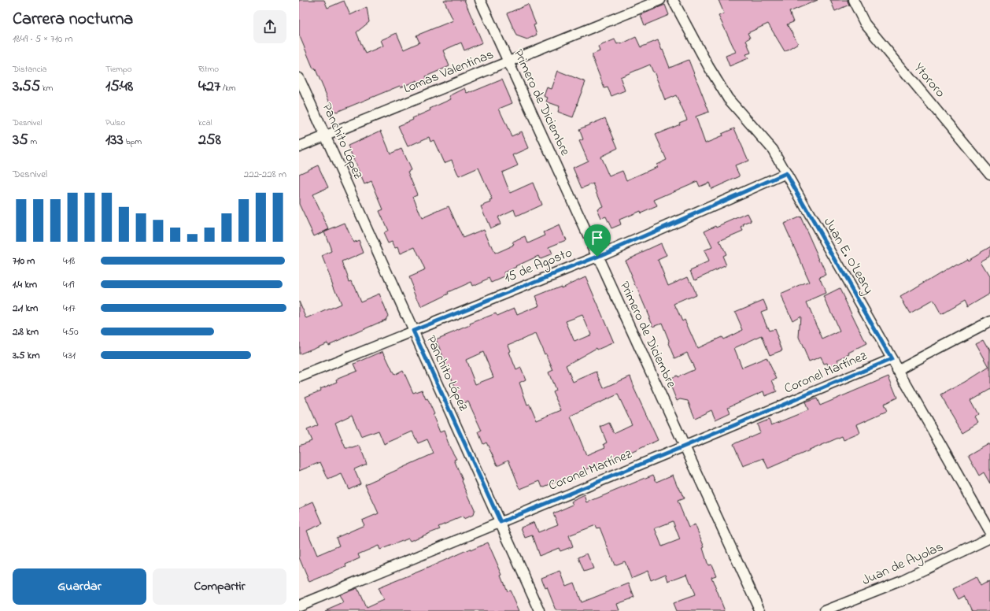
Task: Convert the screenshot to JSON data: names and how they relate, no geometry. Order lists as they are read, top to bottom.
{
  "streets": {
    "street": [
      "Lomas Valentinas",
      "Ytororo",
      "Primero de Diciembre",
      "Panchito López",
      "Juan E. O'Leary",
      "15 de Agosto",
      "Coronel Martínez",
      "Juan de Ayolas"
    ]
  },
  "crossings": [
    ["Lomas Valentinas", "Primero de Diciembre"],
    ["Lomas Valentinas", "Panchito López"],
    ["Primero de Diciembre", "15 de Agosto"],
    ["Primero de Diciembre", "Coronel Martínez"],
    ["Panchito López", "15 de Agosto"],
    ["Panchito López", "Coronel Martínez"],
    ["Juan E. O'Leary", "15 de Agosto"],
    ["Juan E. O'Leary", "Coronel Martínez"]
  ],
  "page": {
    "heading": ["Carrera nocturna", "18:49 · 5 × 710 m"],
    "stats": [
      ["Distancia", "3.55 km"],
      ["Tiempo", "15:48"],
      ["Ritmo", "4:27 /km"],
      ["Desnivel", "35 m"],
      ["Pulso", "133 bpm"],
      ["kcal", "258"]
    ],
    "chart": ["Desnivel", "222–228 m"],
    "list": [
      {
        "name": "710 m",
        "note": "4:18"
      },
      {
        "name": "1.4 km",
        "note": "4:19"
      },
      {
        "name": "2.1 km",
        "note": "4:17"
      },
      {
        "name": "2.8 km",
        "note": "4:50"
      },
      {
        "name": "3.5 km",
        "note": "4:31"
      }
    ],
    "buttons": ["Guardar", "Compartir"]
  }
}
